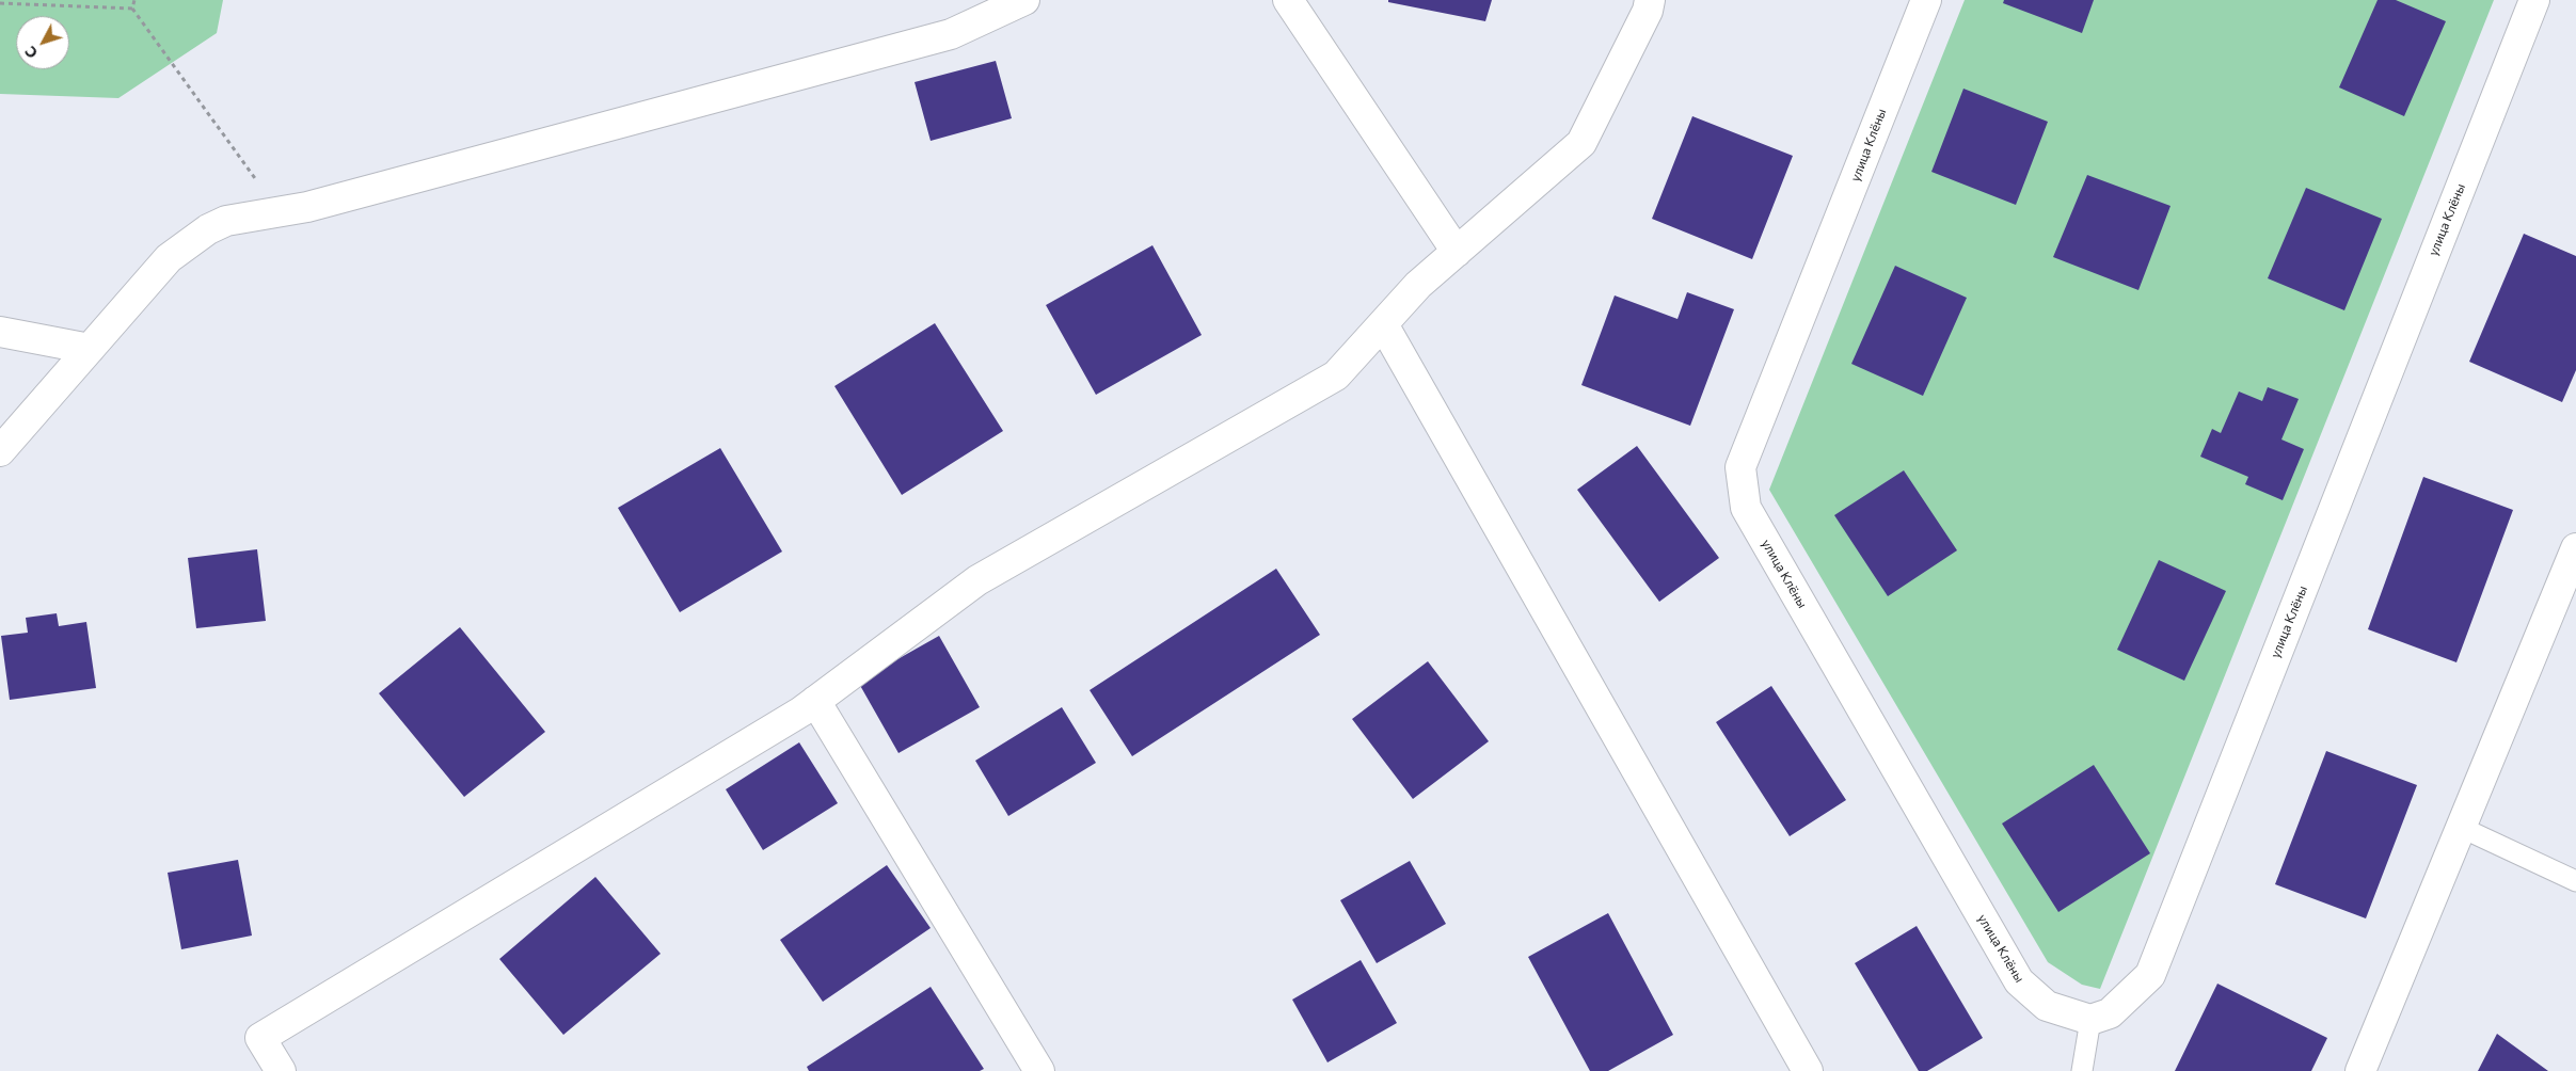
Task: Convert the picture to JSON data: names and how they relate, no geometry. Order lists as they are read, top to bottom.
{
  "streets": {
    "street": ["улица Клёны"]
  },
  "north": "bottom left"
}
